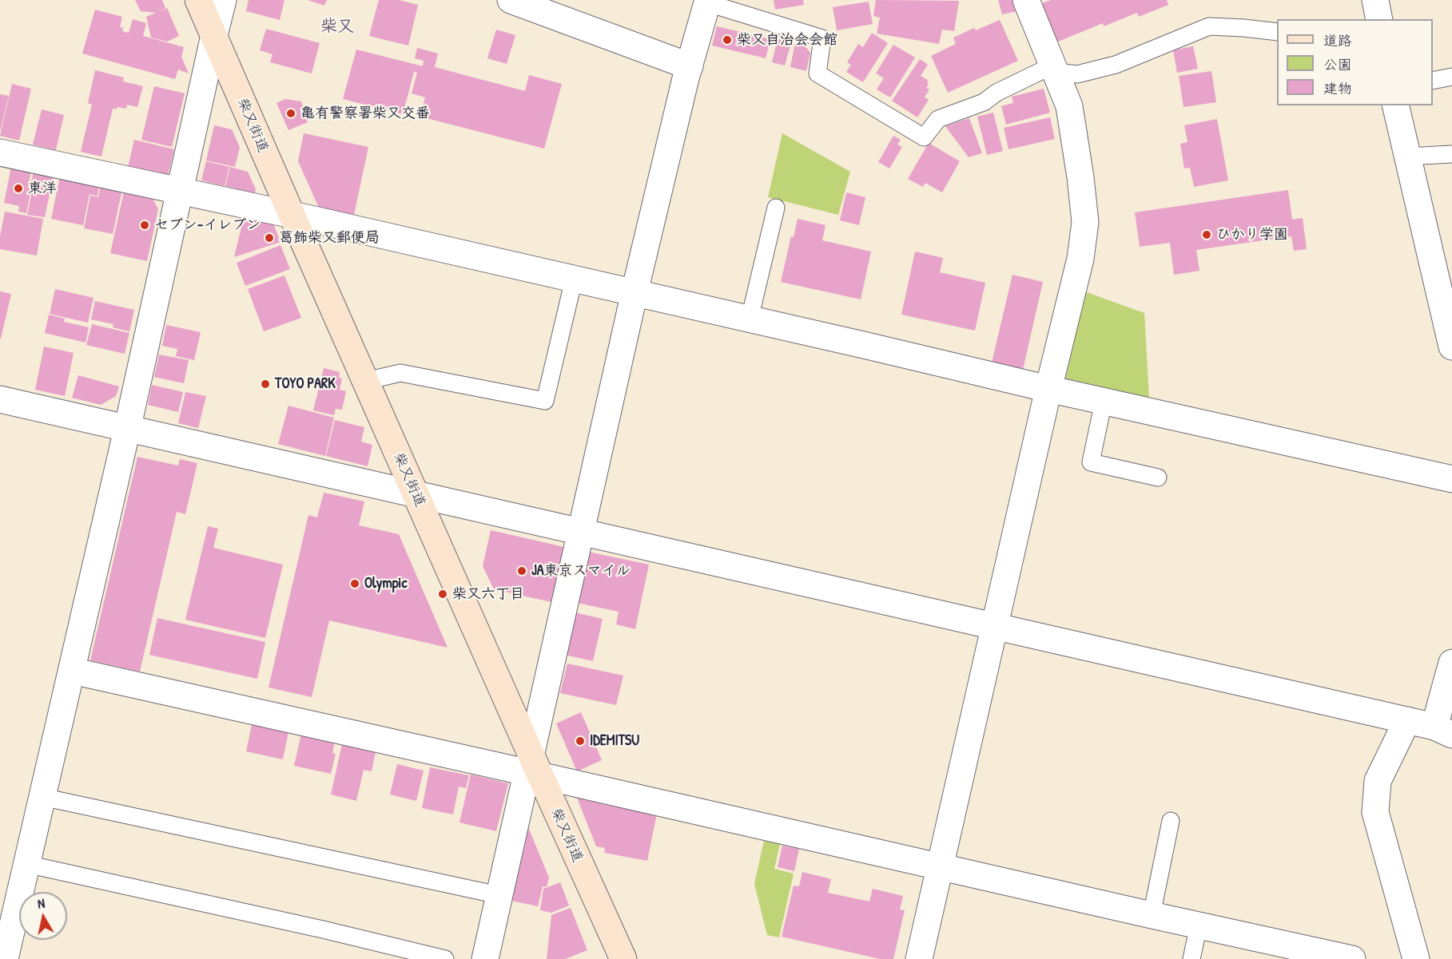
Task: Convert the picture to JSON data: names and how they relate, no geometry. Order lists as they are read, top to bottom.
{
  "streets": {
    "main road": ["柴又街道"]
  },
  "districts": ["柴又"],
  "places": [
    "柴又自治会会館",
    "亀有警察署柴又交番",
    "東洋",
    "セブン-イレブン",
    "ひかり学園",
    "葛飾柴又郵便局",
    "TOYO PARK",
    "JA東京スマイル",
    "Olympic",
    "柴又六丁目",
    "IDEMITSU"
  ],
  "legend": ["道路", "公園", "建物"],
  "north": "top"
}
